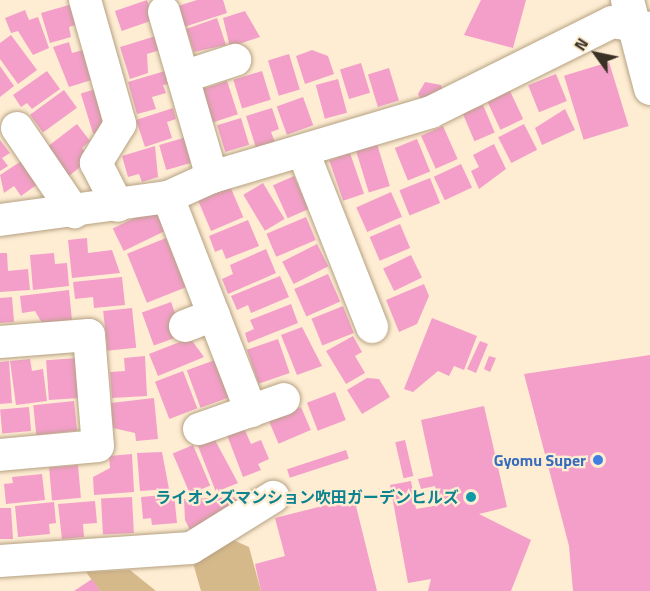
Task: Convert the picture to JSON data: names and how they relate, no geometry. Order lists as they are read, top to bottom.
{
  "places": ["Gyomu Super", "ライオンズマンション吹田ガーデンヒルズ"],
  "north": "top left"
}
